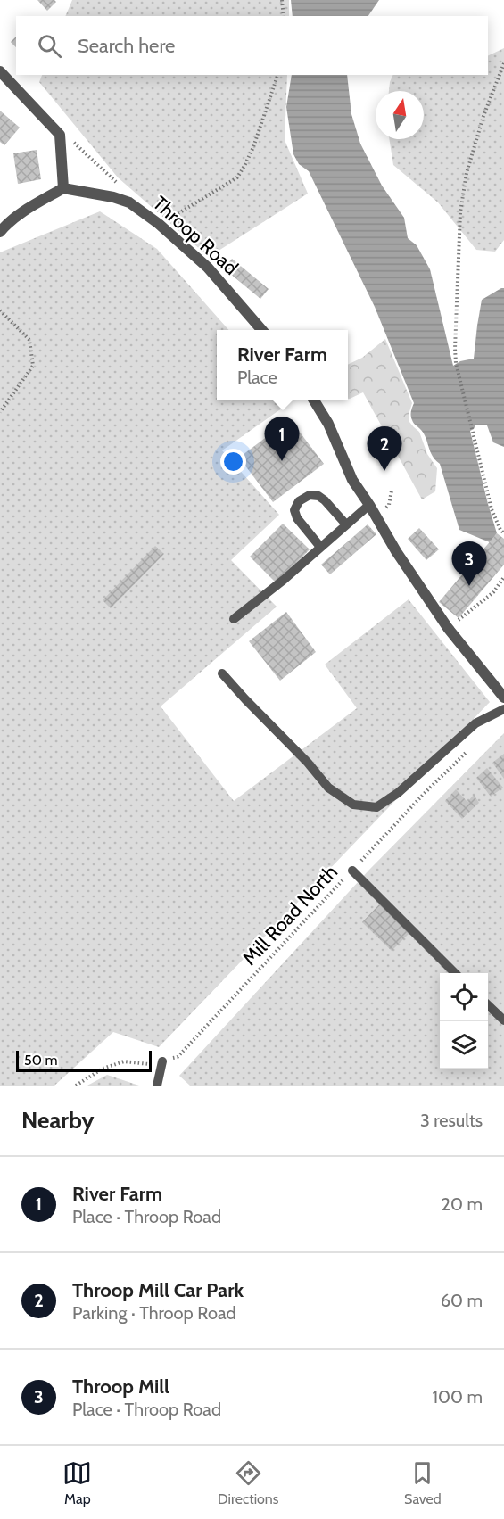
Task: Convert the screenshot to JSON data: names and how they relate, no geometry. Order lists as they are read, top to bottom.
{
  "streets": {
    "street": ["Throop Road"],
    "path": ["Mill Road North"]
  },
  "scale_bar": "50 m",
  "north": "top",
  "page": {
    "search": "Search here",
    "popup": ["River Farm", "Place"],
    "pins": ["1", "2", "3"],
    "scale": "50 m",
    "heading": ["Nearby", "3 results"],
    "list": [
      {
        "mark": "1",
        "name": "River Farm",
        "note": "Place · Throop Road",
        "value": "20 m"
      },
      {
        "mark": "2",
        "name": "Throop Mill Car Park",
        "note": "Parking · Throop Road",
        "value": "60 m"
      },
      {
        "mark": "3",
        "name": "Throop Mill",
        "note": "Place · Throop Road",
        "value": "100 m"
      }
    ],
    "nav": ["Map", "Directions", "Saved"]
  }
}
